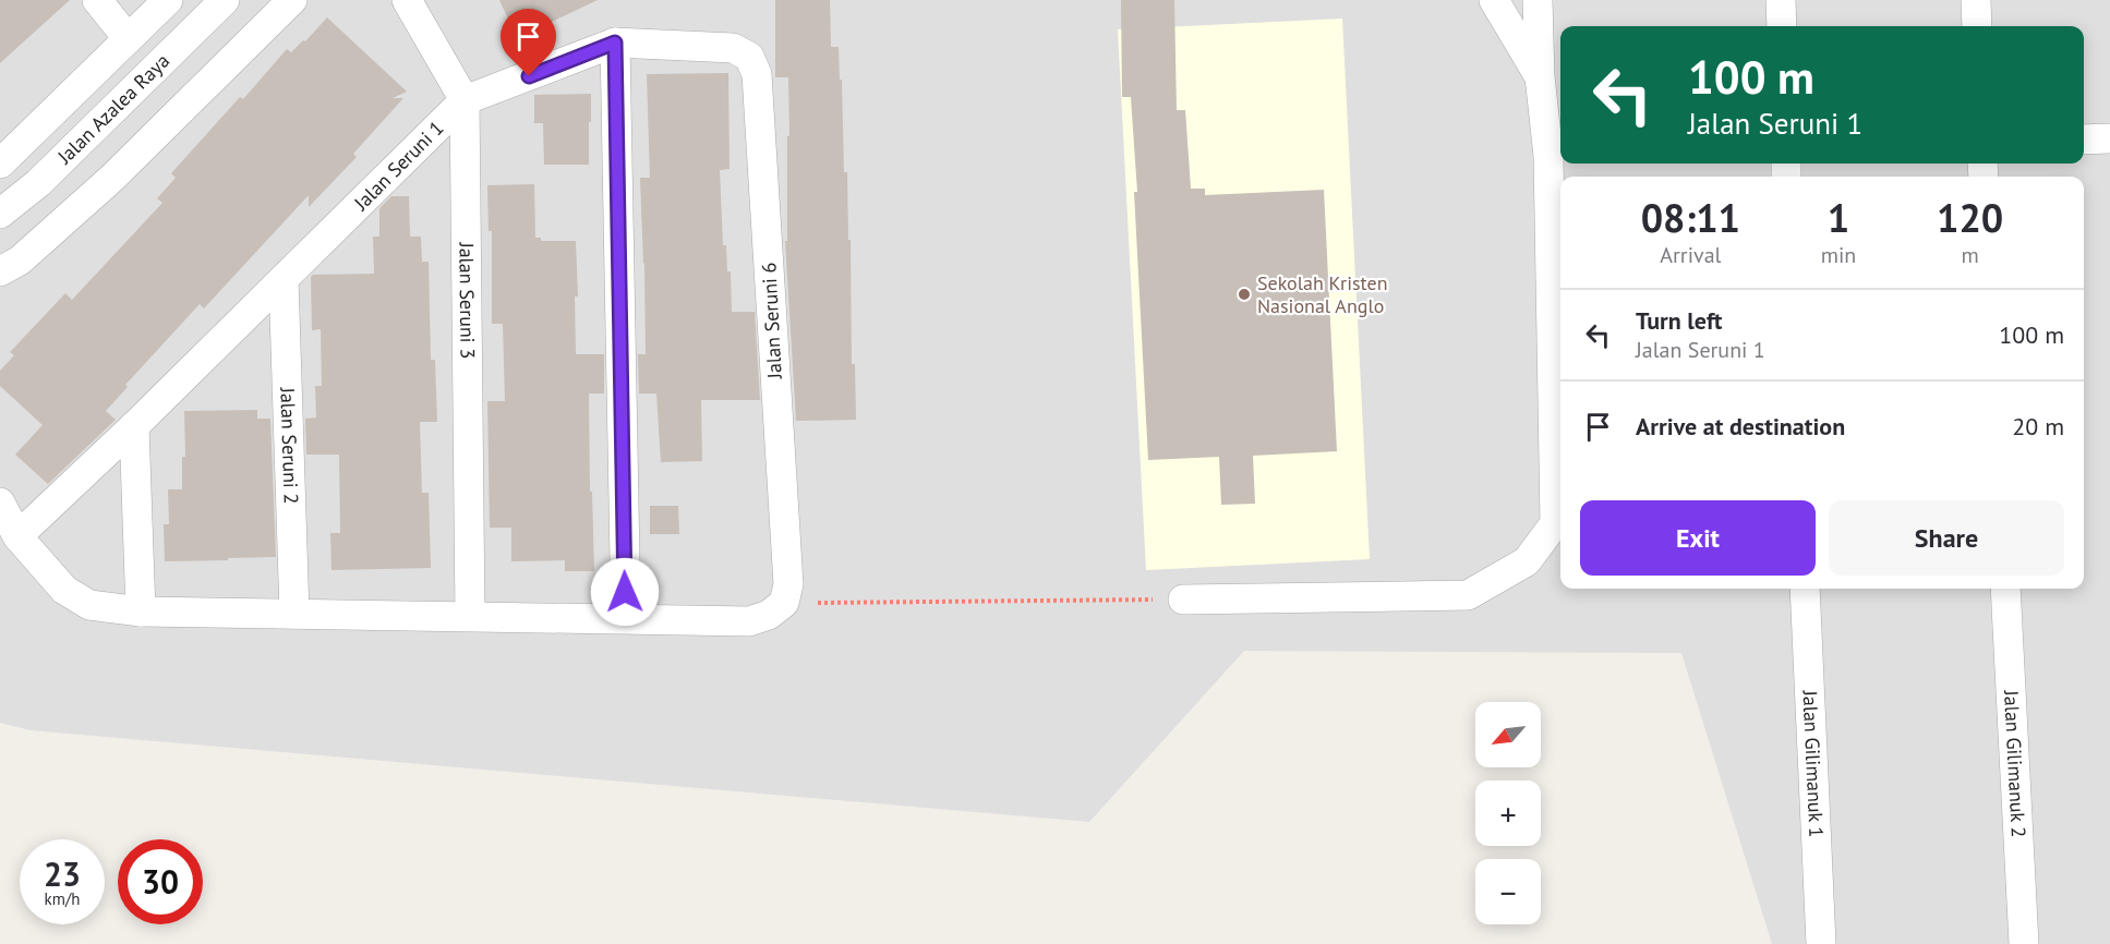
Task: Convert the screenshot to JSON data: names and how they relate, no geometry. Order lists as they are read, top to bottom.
{
  "streets": {
    "street": [
      "Jalan Azalea Raya",
      "Jalan Seruni 1",
      "Jalan Seruni 3",
      "Jalan Seruni 6",
      "Jalan Seruni 2",
      "Jalan Gilimanuk 1",
      "Jalan Gilimanuk 2"
    ]
  },
  "crossings": [
    ["Jalan Seruni 1", "Jalan Seruni 3"],
    ["Jalan Seruni 1", "Jalan Seruni 6"],
    ["Jalan Seruni 1", "Jalan Seruni 2"]
  ],
  "places": ["Sekolah Kristen Nasional Anglo"],
  "north": "bottom left",
  "page": {
    "turn": ["100 m", "Jalan Seruni 1"],
    "eta": [
      "08:11",
      "Arrival",
      "1",
      "min",
      "120",
      "m"
    ],
    "list": [
      {
        "name": "Turn left",
        "note": "Jalan Seruni 1",
        "value": "100 m"
      },
      {
        "name": "Arrive at destination",
        "value": "20 m"
      }
    ],
    "buttons": ["Exit", "Share"],
    "map_buttons": ["+", "−"],
    "speed": "23 km/h",
    "limit": "30"
  }
}
